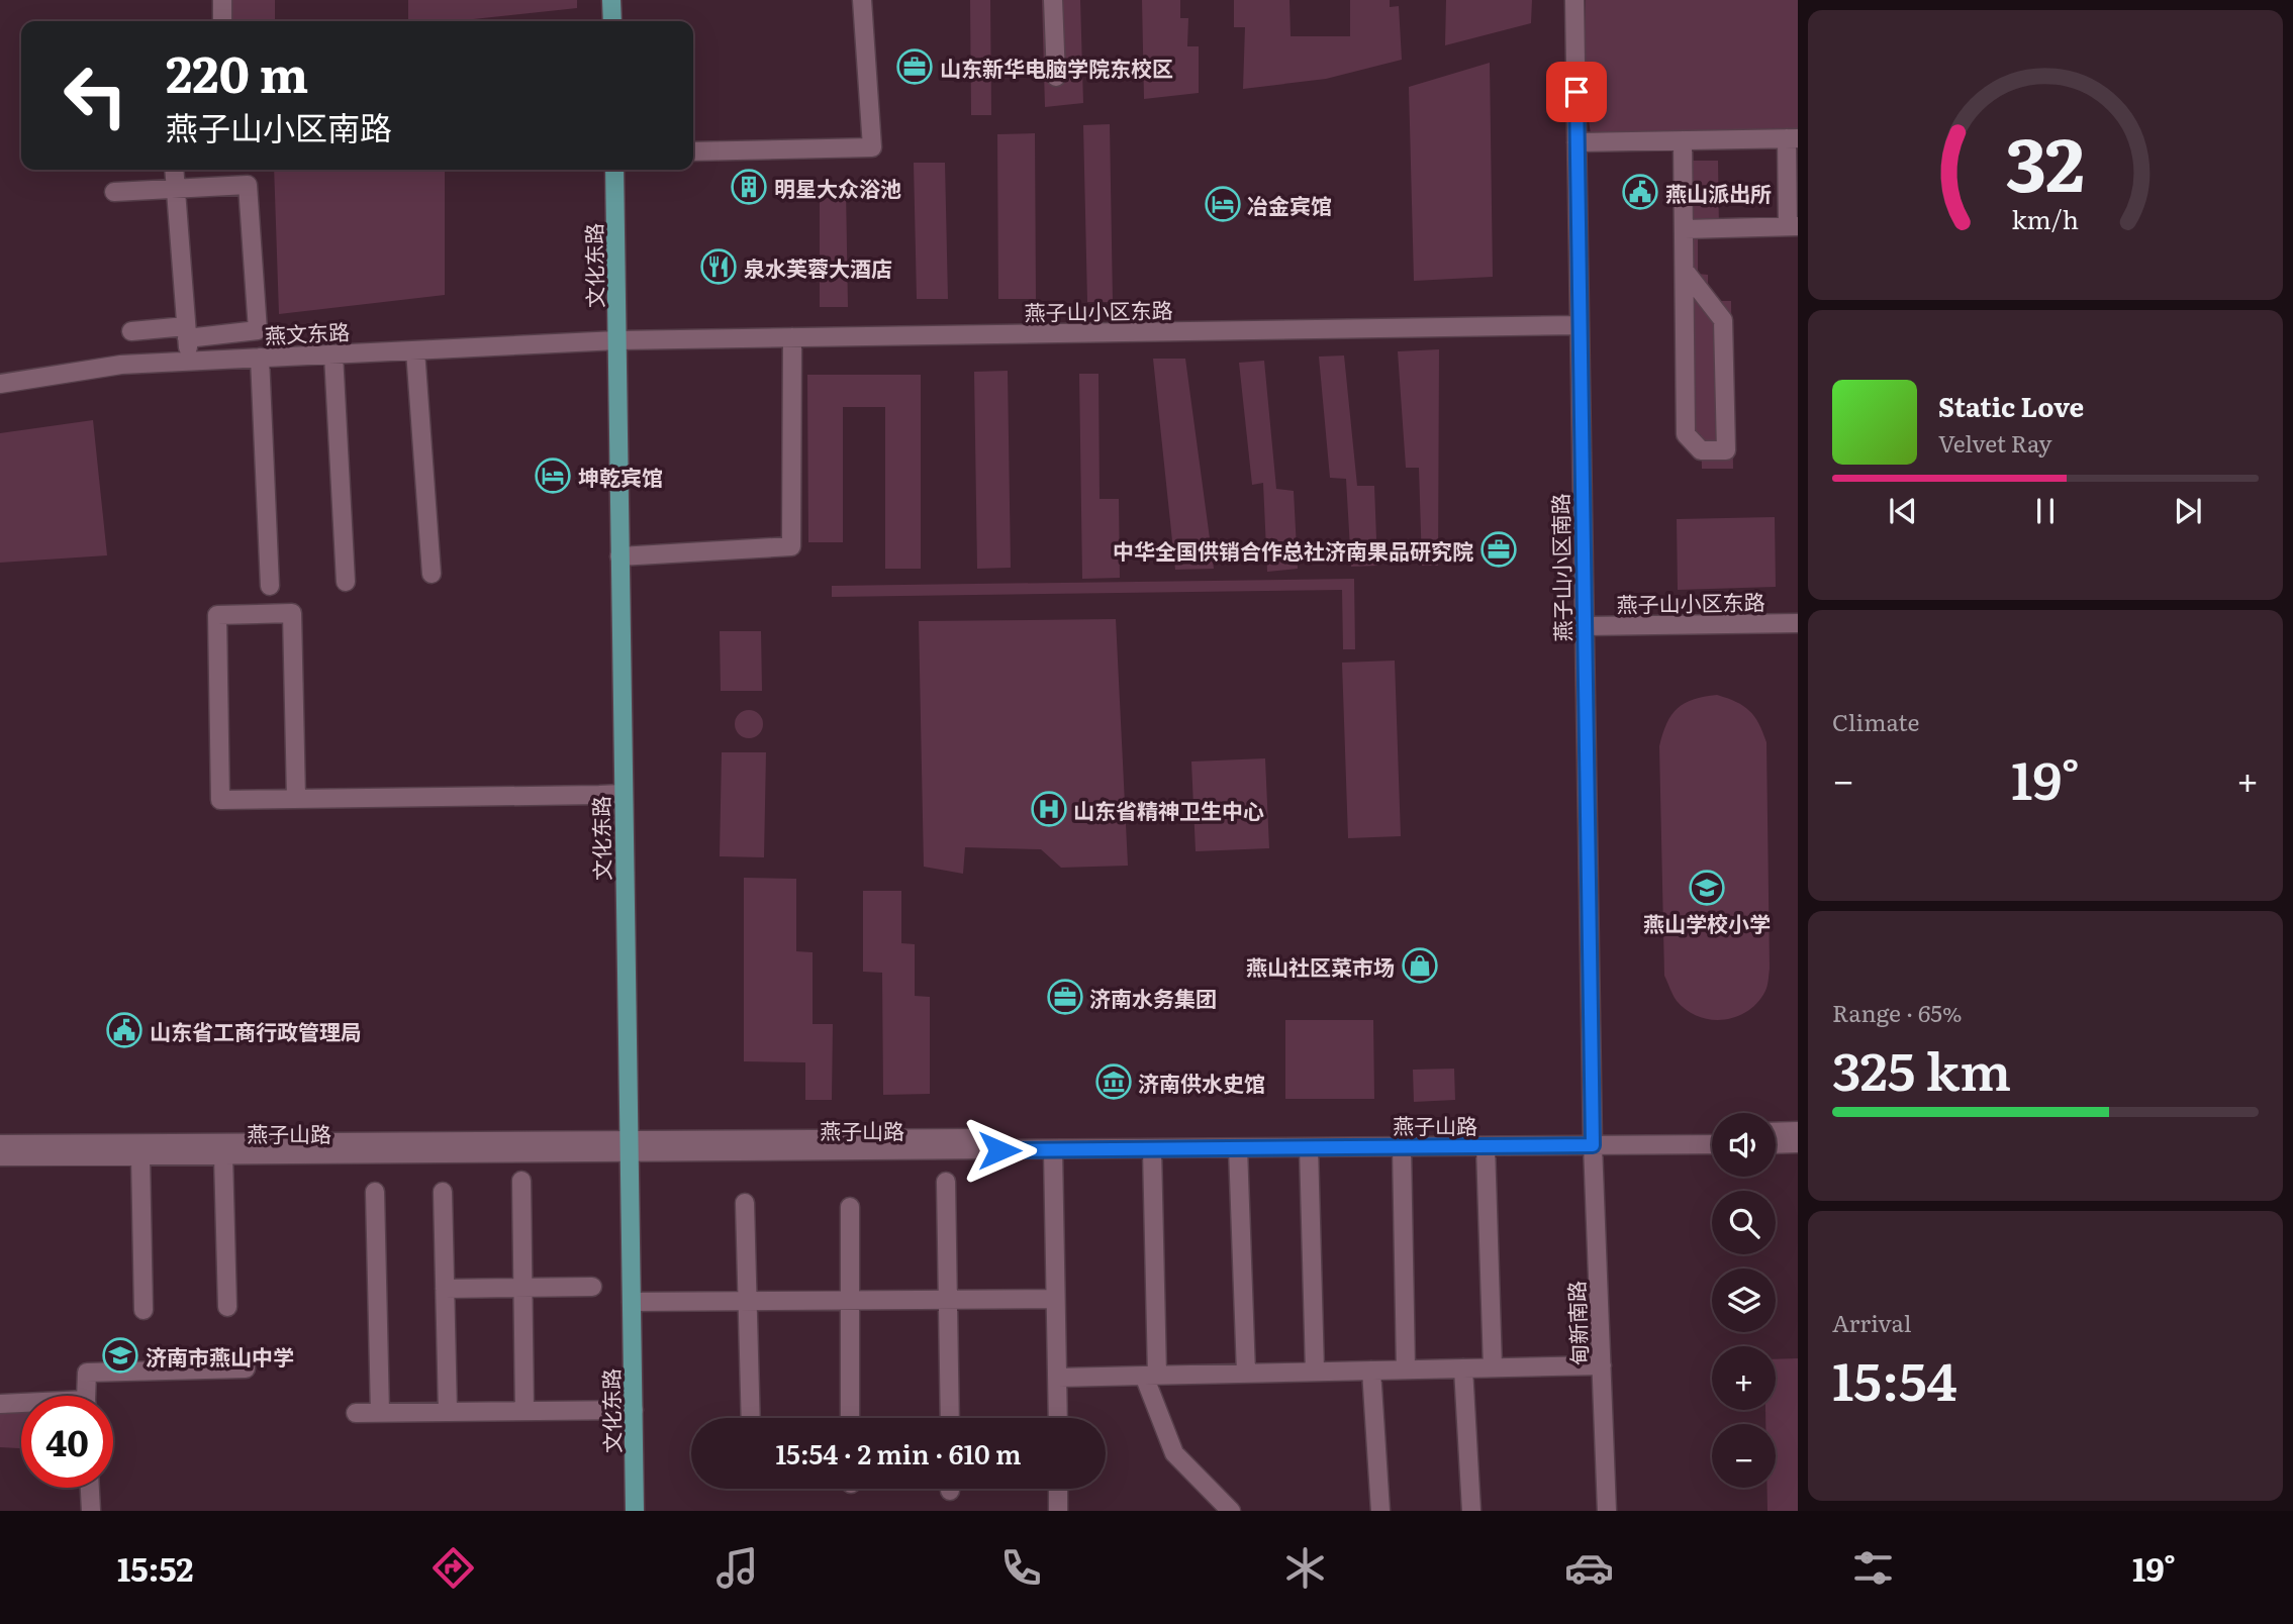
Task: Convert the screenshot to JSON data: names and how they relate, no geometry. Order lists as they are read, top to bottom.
{
  "streets": {
    "main road": ["文化东路"],
    "street": [
      "燕子山小区东路",
      "燕文东路",
      "燕子山小区南路",
      "燕子山路",
      "甸新南路"
    ]
  },
  "crossings": [
    ["文化东路", "燕子山小区东路"],
    ["文化东路", "燕文东路"],
    ["文化东路", "燕子山路"],
    ["燕子山小区东路", "燕文东路"],
    ["燕子山小区东路", "燕子山小区南路"],
    ["燕子山小区南路", "燕子山路"],
    ["燕子山小区南路", "甸新南路"],
    ["燕子山路", "甸新南路"]
  ],
  "places": {
    "office": ["山东新华电脑学院东校区", "中华全国供销合作总社济南果品研究院", "济南水务集团"],
    "building": ["明星大众浴池"],
    "public building": ["燕山派出所", "山东省工商行政管理局"],
    "hotel": ["冶金宾馆", "坤乾宾馆"],
    "restaurant": ["泉水芙蓉大酒店"],
    "hospital": ["山东省精神卫生中心"],
    "school or university": ["燕山学校小学", "济南市燕山中学"],
    "shop": ["燕山社区菜市场"],
    "museum": ["济南供水史馆"]
  },
  "page": {
    "turn": ["220 m", "燕子山小区南路"],
    "song": ["Static Love", "Velvet Ray"],
    "tile": [
      "Climate",
      ["Range · 65%", "325 km"],
      ["Arrival", "15:54"]
    ],
    "heat": ["−", "19°", "+"],
    "map_buttons": ["+", "−"],
    "limit": "40",
    "trip": "15:54 · 2 min · 610 m",
    "tabs": ["15:52", "19°"],
    "gauge": ["32", "km/h"]
  }
}
